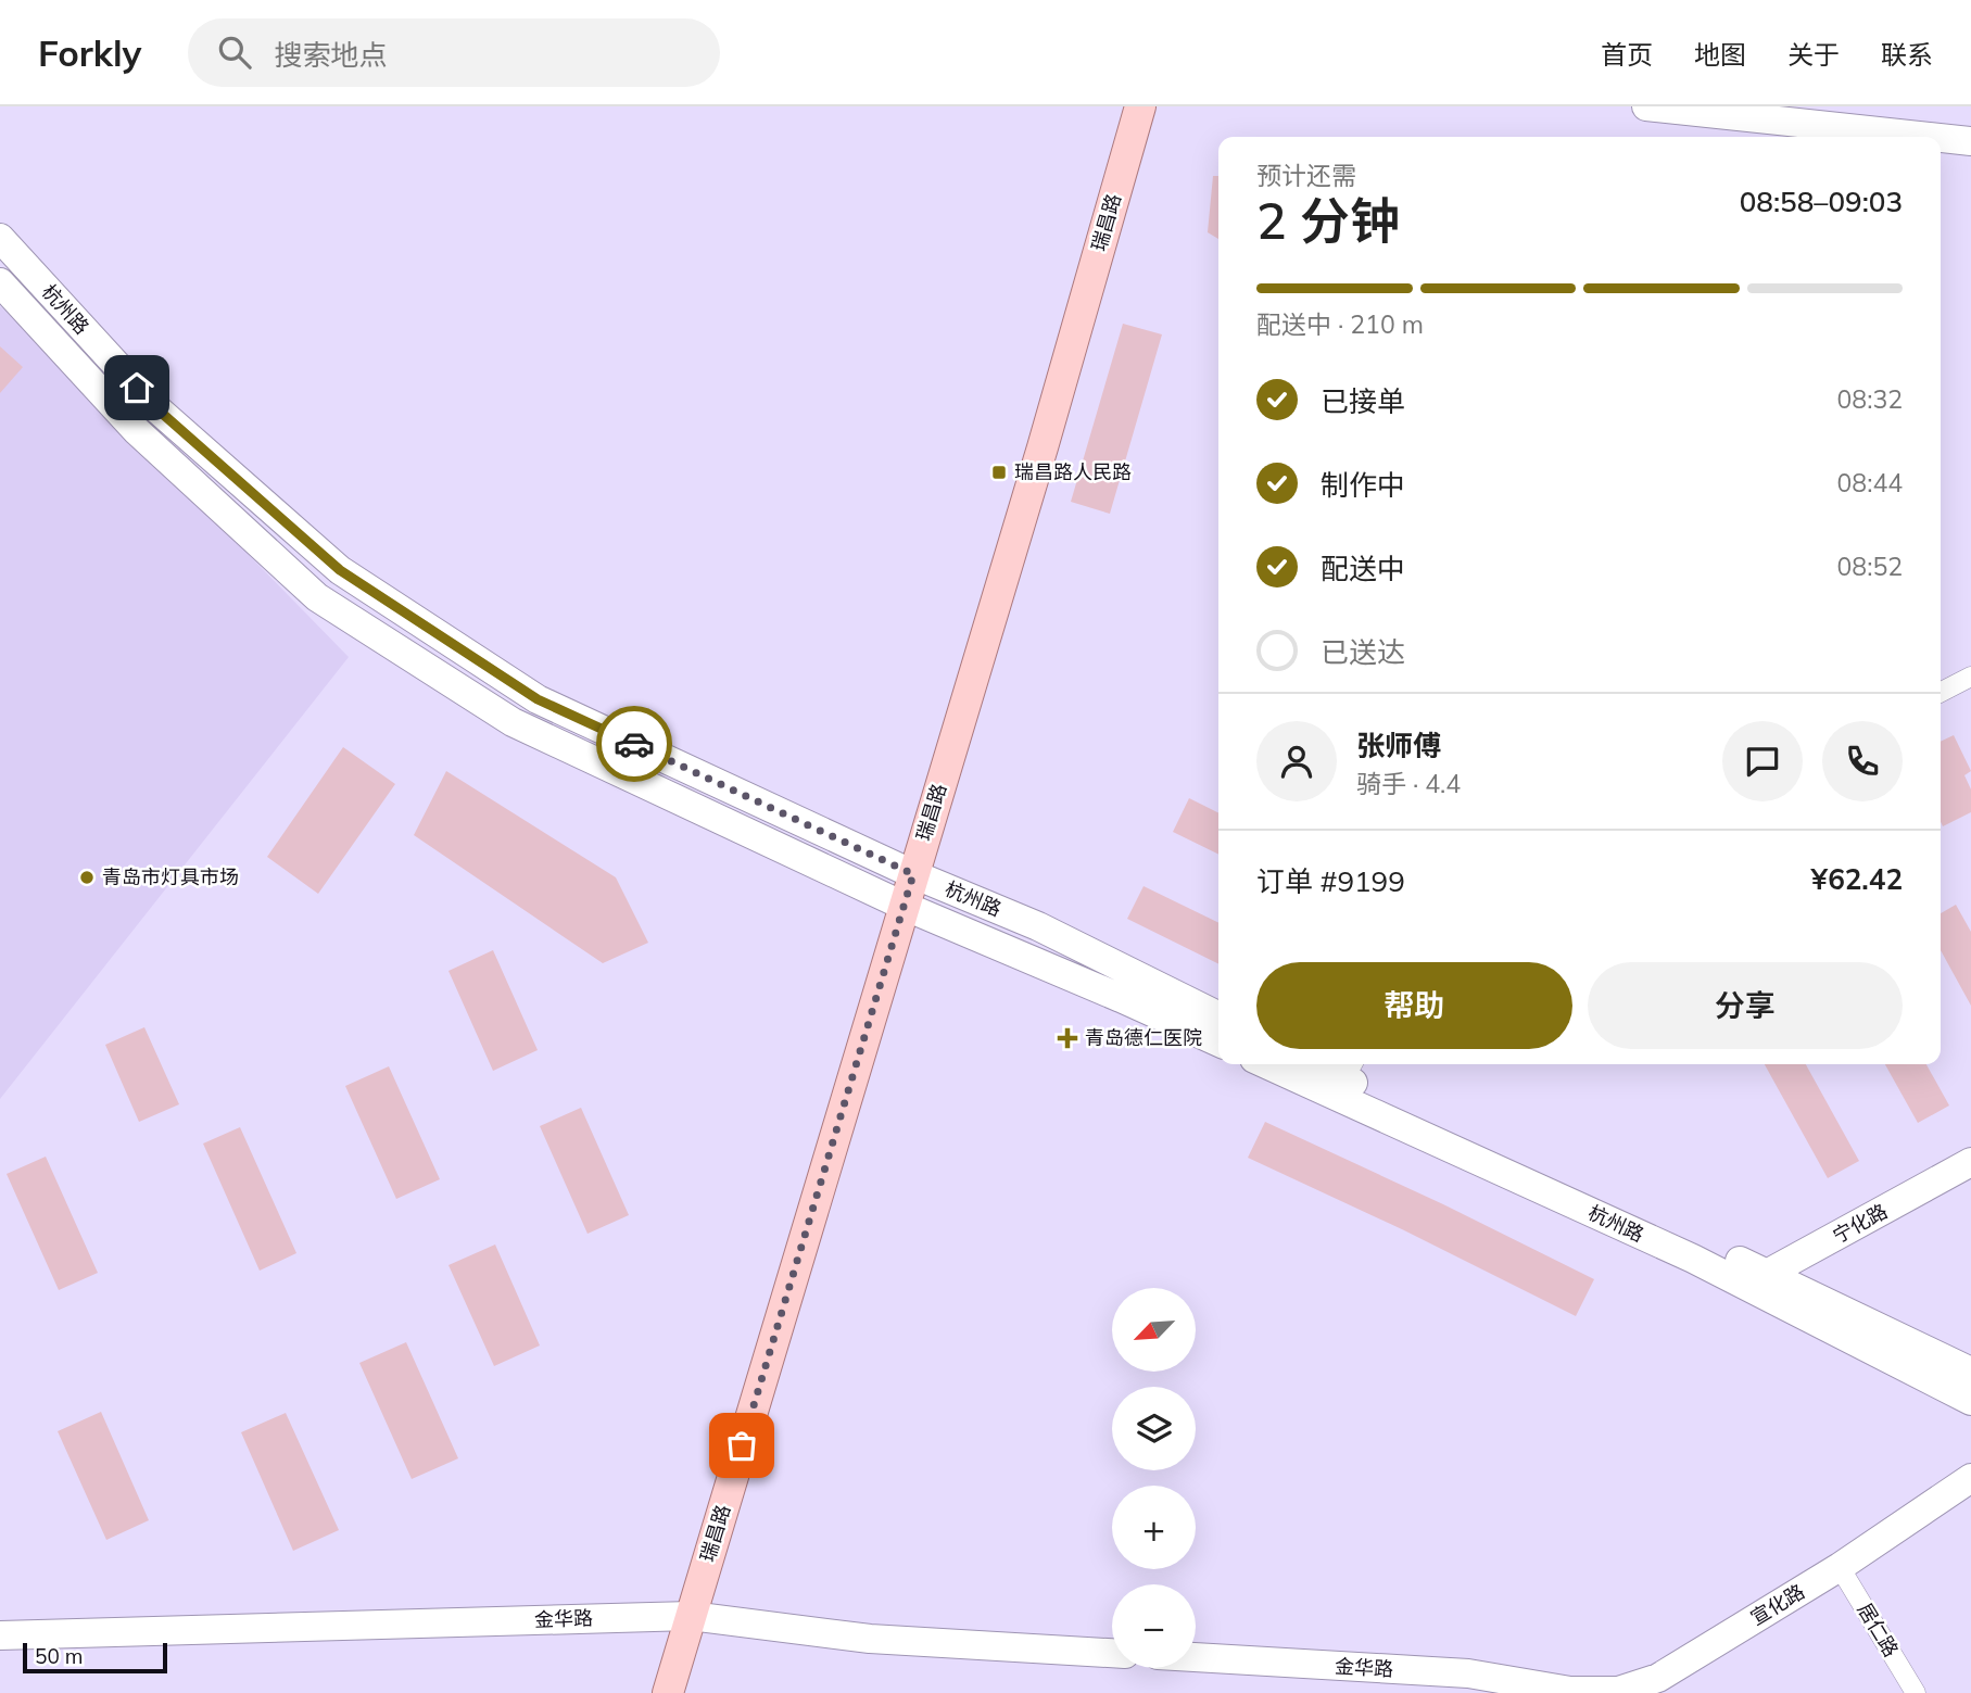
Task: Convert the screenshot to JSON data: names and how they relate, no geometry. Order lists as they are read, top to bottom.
{
  "streets": {
    "main road": [
      "瑞昌路",
      "杭州路",
      "宁化路",
      "宣化路",
      "金华路"
    ],
    "street": ["居仁路"]
  },
  "crossings": [
    ["瑞昌路", "杭州路"],
    ["瑞昌路", "金华路"],
    ["杭州路", "宁化路"],
    ["宣化路", "金华路"],
    ["宣化路", "居仁路"]
  ],
  "places": {
    "transit": ["瑞昌路人民路"],
    "other": ["青岛市灯具市场"],
    "health": ["青岛德仁医院"]
  },
  "scale_bar": "50 m",
  "north": "bottom left",
  "page": {
    "header": "Forkly",
    "search": "搜索地点",
    "nav": [
      "首页",
      "地图",
      "关于",
      "联系"
    ],
    "heading": ["2 分钟", "预计还需", "08:58–09:03"],
    "panel": [
      "张师傅",
      "骑手 · 4.4",
      "订单 #9199",
      "¥62.42"
    ],
    "bar": "配送中 · 210 m",
    "list": [
      ["已接单", "08:32"],
      ["制作中", "08:44"],
      ["配送中", "08:52"],
      "已送达"
    ],
    "buttons": ["帮助", "分享"],
    "map_buttons": ["+", "−"],
    "scale": "50 m"
  }
}
